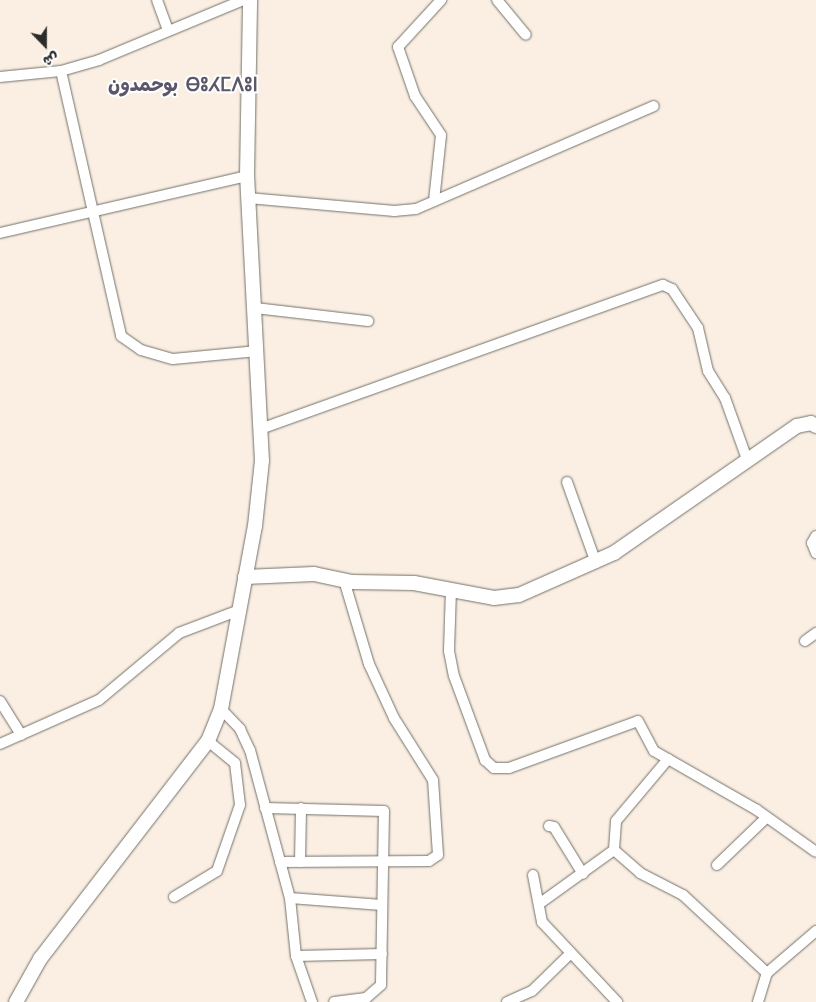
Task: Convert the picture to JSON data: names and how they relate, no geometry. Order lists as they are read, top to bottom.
{
  "districts": ["بوحمدون ⴱⵓⵃⵎⴷⵓⵏ"],
  "north": "bottom"
}
